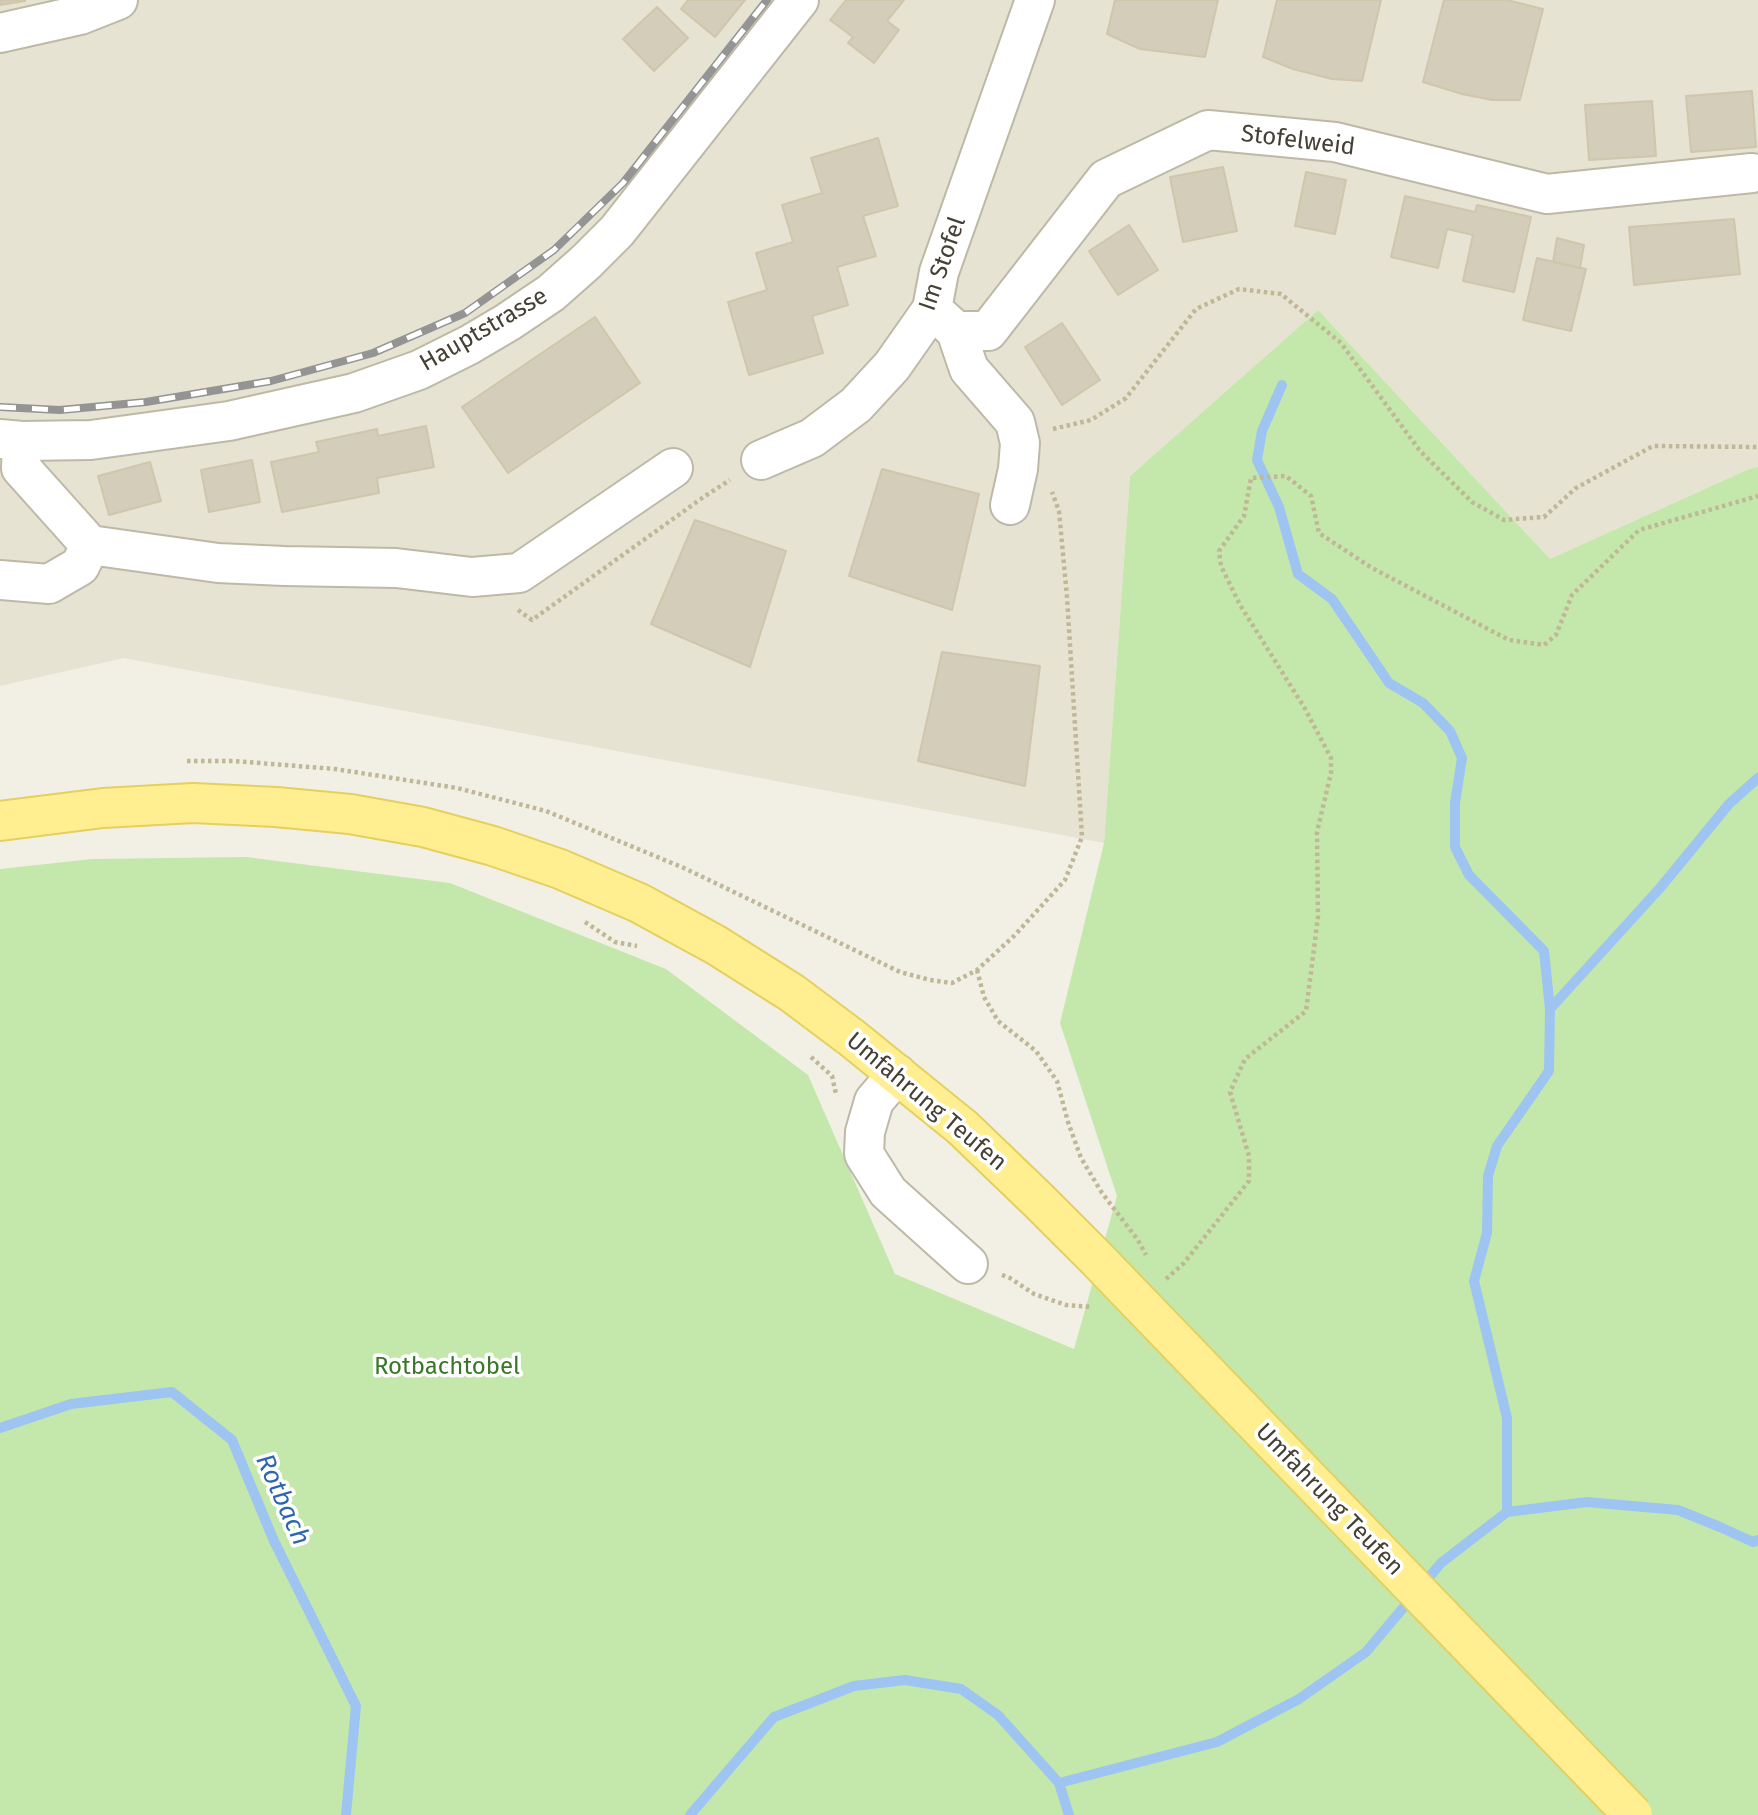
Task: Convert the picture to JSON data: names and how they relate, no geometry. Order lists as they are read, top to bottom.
{
  "streets": {
    "main road": ["Umfahrung Teufen"],
    "street": ["Stofelweid", "Im Stofel", "Hauptstrasse"]
  },
  "crossings": [
    ["Stofelweid", "Im Stofel"]
  ],
  "water": ["Rotbach"],
  "parks": ["Rotbachtobel"]
}
